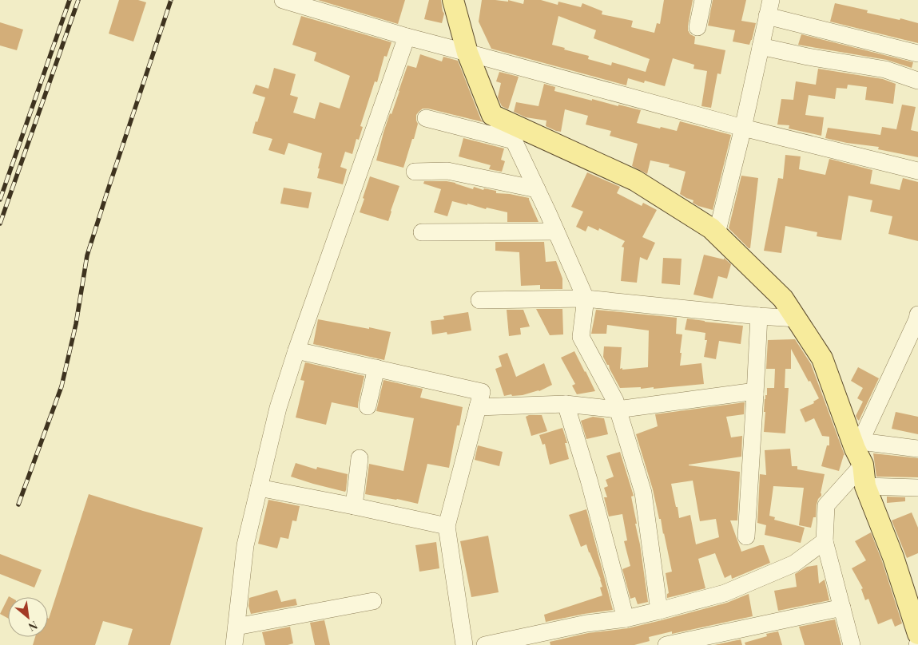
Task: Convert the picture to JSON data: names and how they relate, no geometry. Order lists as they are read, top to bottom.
{
  "north": "bottom right"
}
